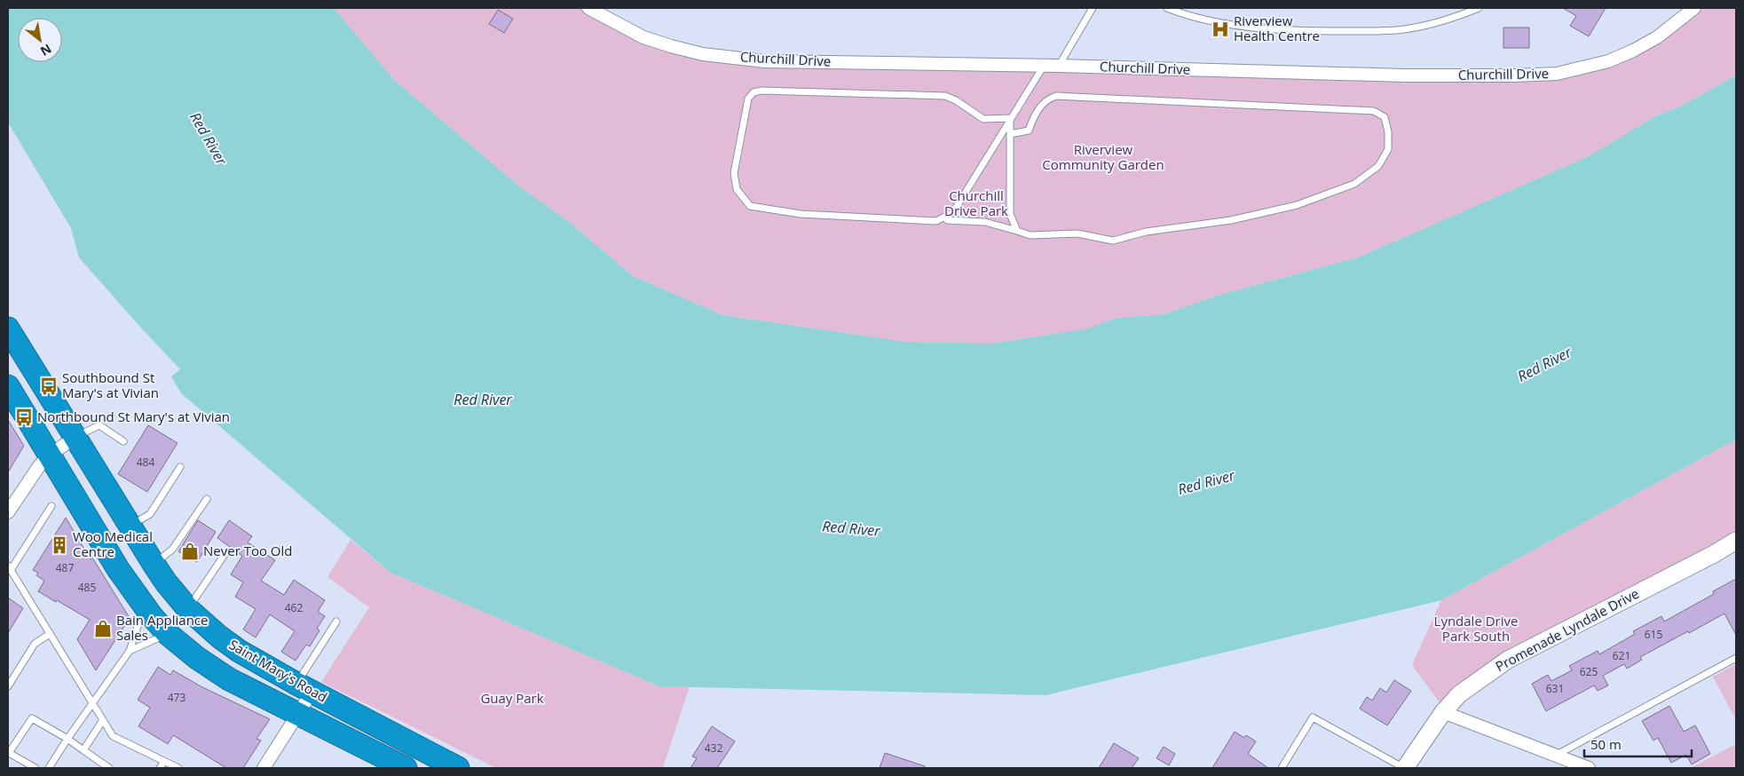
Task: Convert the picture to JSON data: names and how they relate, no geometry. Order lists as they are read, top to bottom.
{
  "streets": {
    "highway": ["Saint Mary's Road"],
    "street": ["Churchill Drive", "Promenade Lyndale Drive"]
  },
  "water": ["Red River"],
  "parks": [
    "Riverview Community Garden",
    "Churchill Drive Park",
    "Lyndale Drive Park South",
    "Guay Park"
  ],
  "places": {
    "hospital": ["Riverview Health Centre"],
    "bus stop": ["Southbound St Mary's at Vivian", "Northbound St Mary's at Vivian"],
    "building": ["Woo Medical Centre"],
    "shop": ["Never Too Old", "Bain Appliance Sales"]
  },
  "house_numbers": [
    "484",
    "487",
    "485",
    "462",
    "615",
    "621",
    "625",
    "631",
    "473",
    "432"
  ],
  "scale_bar": "50 m",
  "north": "bottom right"
}
